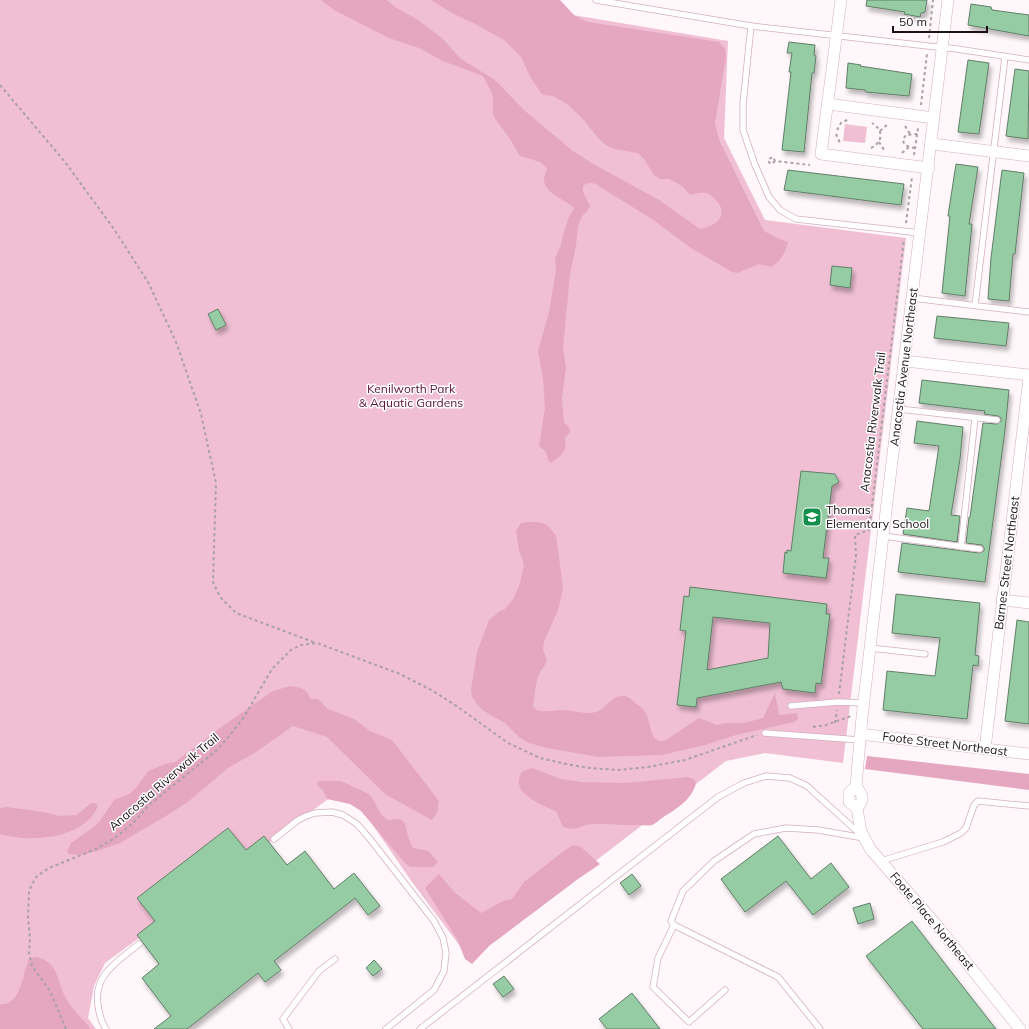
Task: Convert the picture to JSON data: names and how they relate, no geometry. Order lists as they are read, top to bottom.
{
  "streets": {
    "street": [
      "Anacostia Avenue Northeast",
      "Barnes Street Northeast",
      "Foote Street Northeast",
      "Foote Place Northeast"
    ],
    "path": ["Anacostia Riverwalk Trail"]
  },
  "crossings": [
    ["Anacostia Avenue Northeast", "Foote Street Northeast"],
    ["Anacostia Avenue Northeast", "Foote Place Northeast"],
    ["Barnes Street Northeast", "Foote Street Northeast"],
    ["Foote Street Northeast", "Foote Place Northeast"]
  ],
  "parks": ["Kenilworth Park & Aquatic Gardens"],
  "places": {
    "school or university": ["Thomas Elementary School"]
  },
  "scale_bar": "50 m"
}
